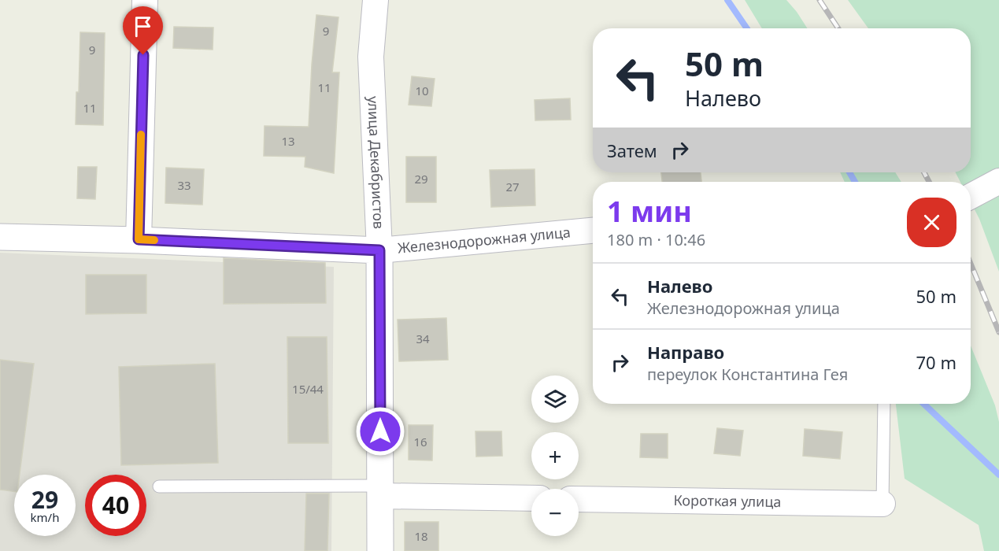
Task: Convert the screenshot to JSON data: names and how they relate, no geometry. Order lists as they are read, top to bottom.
{
  "streets": {
    "street": ["улица Декабристов", "Железнодорожная улица", "Короткая улица"]
  },
  "crossings": [
    ["улица Декабристов", "Железнодорожная улица"]
  ],
  "house_numbers": [
    "9",
    "9",
    "11",
    "10",
    "11",
    "13",
    "29",
    "33",
    "27",
    "34",
    "15/44",
    "16",
    "18"
  ],
  "page": {
    "turn": ["50 m", "Налево"],
    "then": "Затем",
    "heading": ["1 мин", "180 m · 10:46"],
    "list": [
      {
        "name": "Налево",
        "note": "Железнодорожная улица",
        "value": "50 m"
      },
      {
        "name": "Направо",
        "note": "переулок Константина Гея",
        "value": "70 m"
      }
    ],
    "map_buttons": ["+", "−"],
    "speed": "29 km/h",
    "limit": "40"
  }
}
